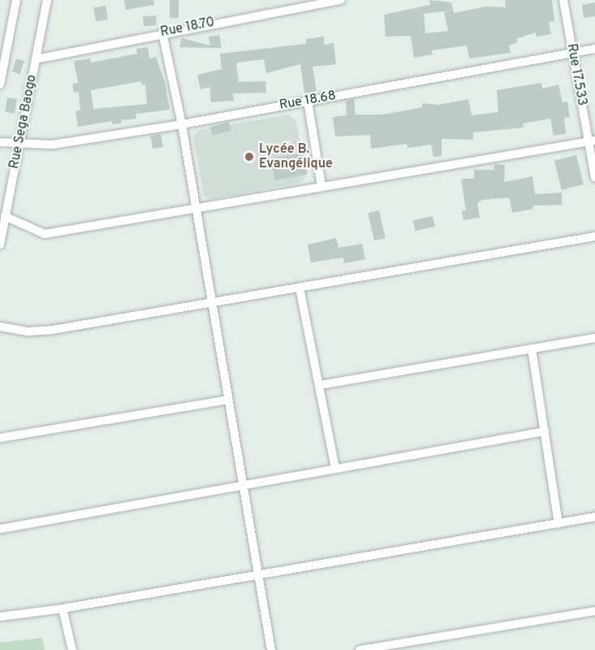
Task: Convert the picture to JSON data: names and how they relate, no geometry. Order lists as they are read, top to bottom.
{
  "streets": {
    "street": [
      "Rue 18.70",
      "Rue 17.533",
      "Rue 18.68",
      "Rue Sega Baogo"
    ]
  },
  "crossings": [
    ["Rue 18.70", "Rue Sega Baogo"],
    ["Rue 17.533", "Rue 18.68"],
    ["Rue 18.68", "Rue Sega Baogo"]
  ],
  "places": ["Lycée B. Evangélique"]
}
